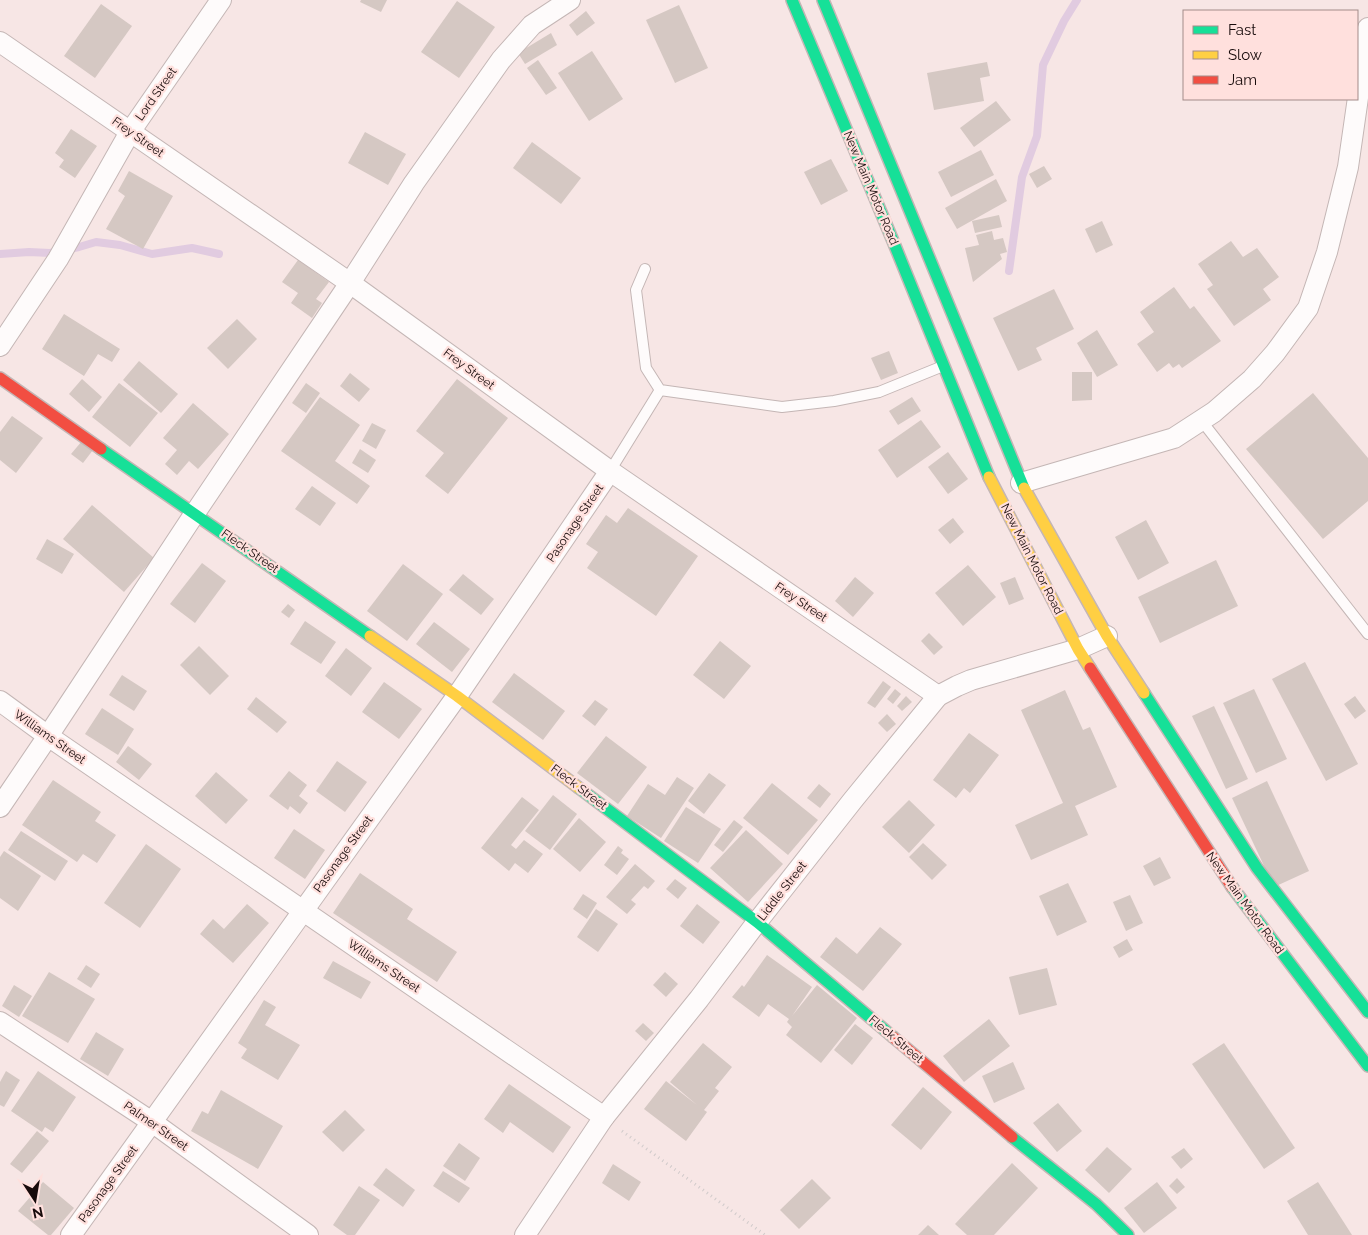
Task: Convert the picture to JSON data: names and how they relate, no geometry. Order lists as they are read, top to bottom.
{
  "streets": {
    "main road": ["New Main Motor Road", "Fleck Street"],
    "street": [
      "Lord Street",
      "Frey Street",
      "Pasonage Street",
      "Williams Street",
      "Liddle Street",
      "Palmer Street"
    ]
  },
  "crossings": [
    ["Lord Street", "Frey Street"],
    ["Frey Street", "Pasonage Street"],
    ["Frey Street", "Liddle Street"],
    ["New Main Motor Road", "Liddle Street"],
    ["Pasonage Street", "Fleck Street"],
    ["Pasonage Street", "Williams Street"],
    ["Pasonage Street", "Palmer Street"],
    ["Fleck Street", "Liddle Street"],
    ["Williams Street", "Liddle Street"]
  ],
  "legend": ["Fast", "Slow", "Jam"],
  "north": "bottom"
}
